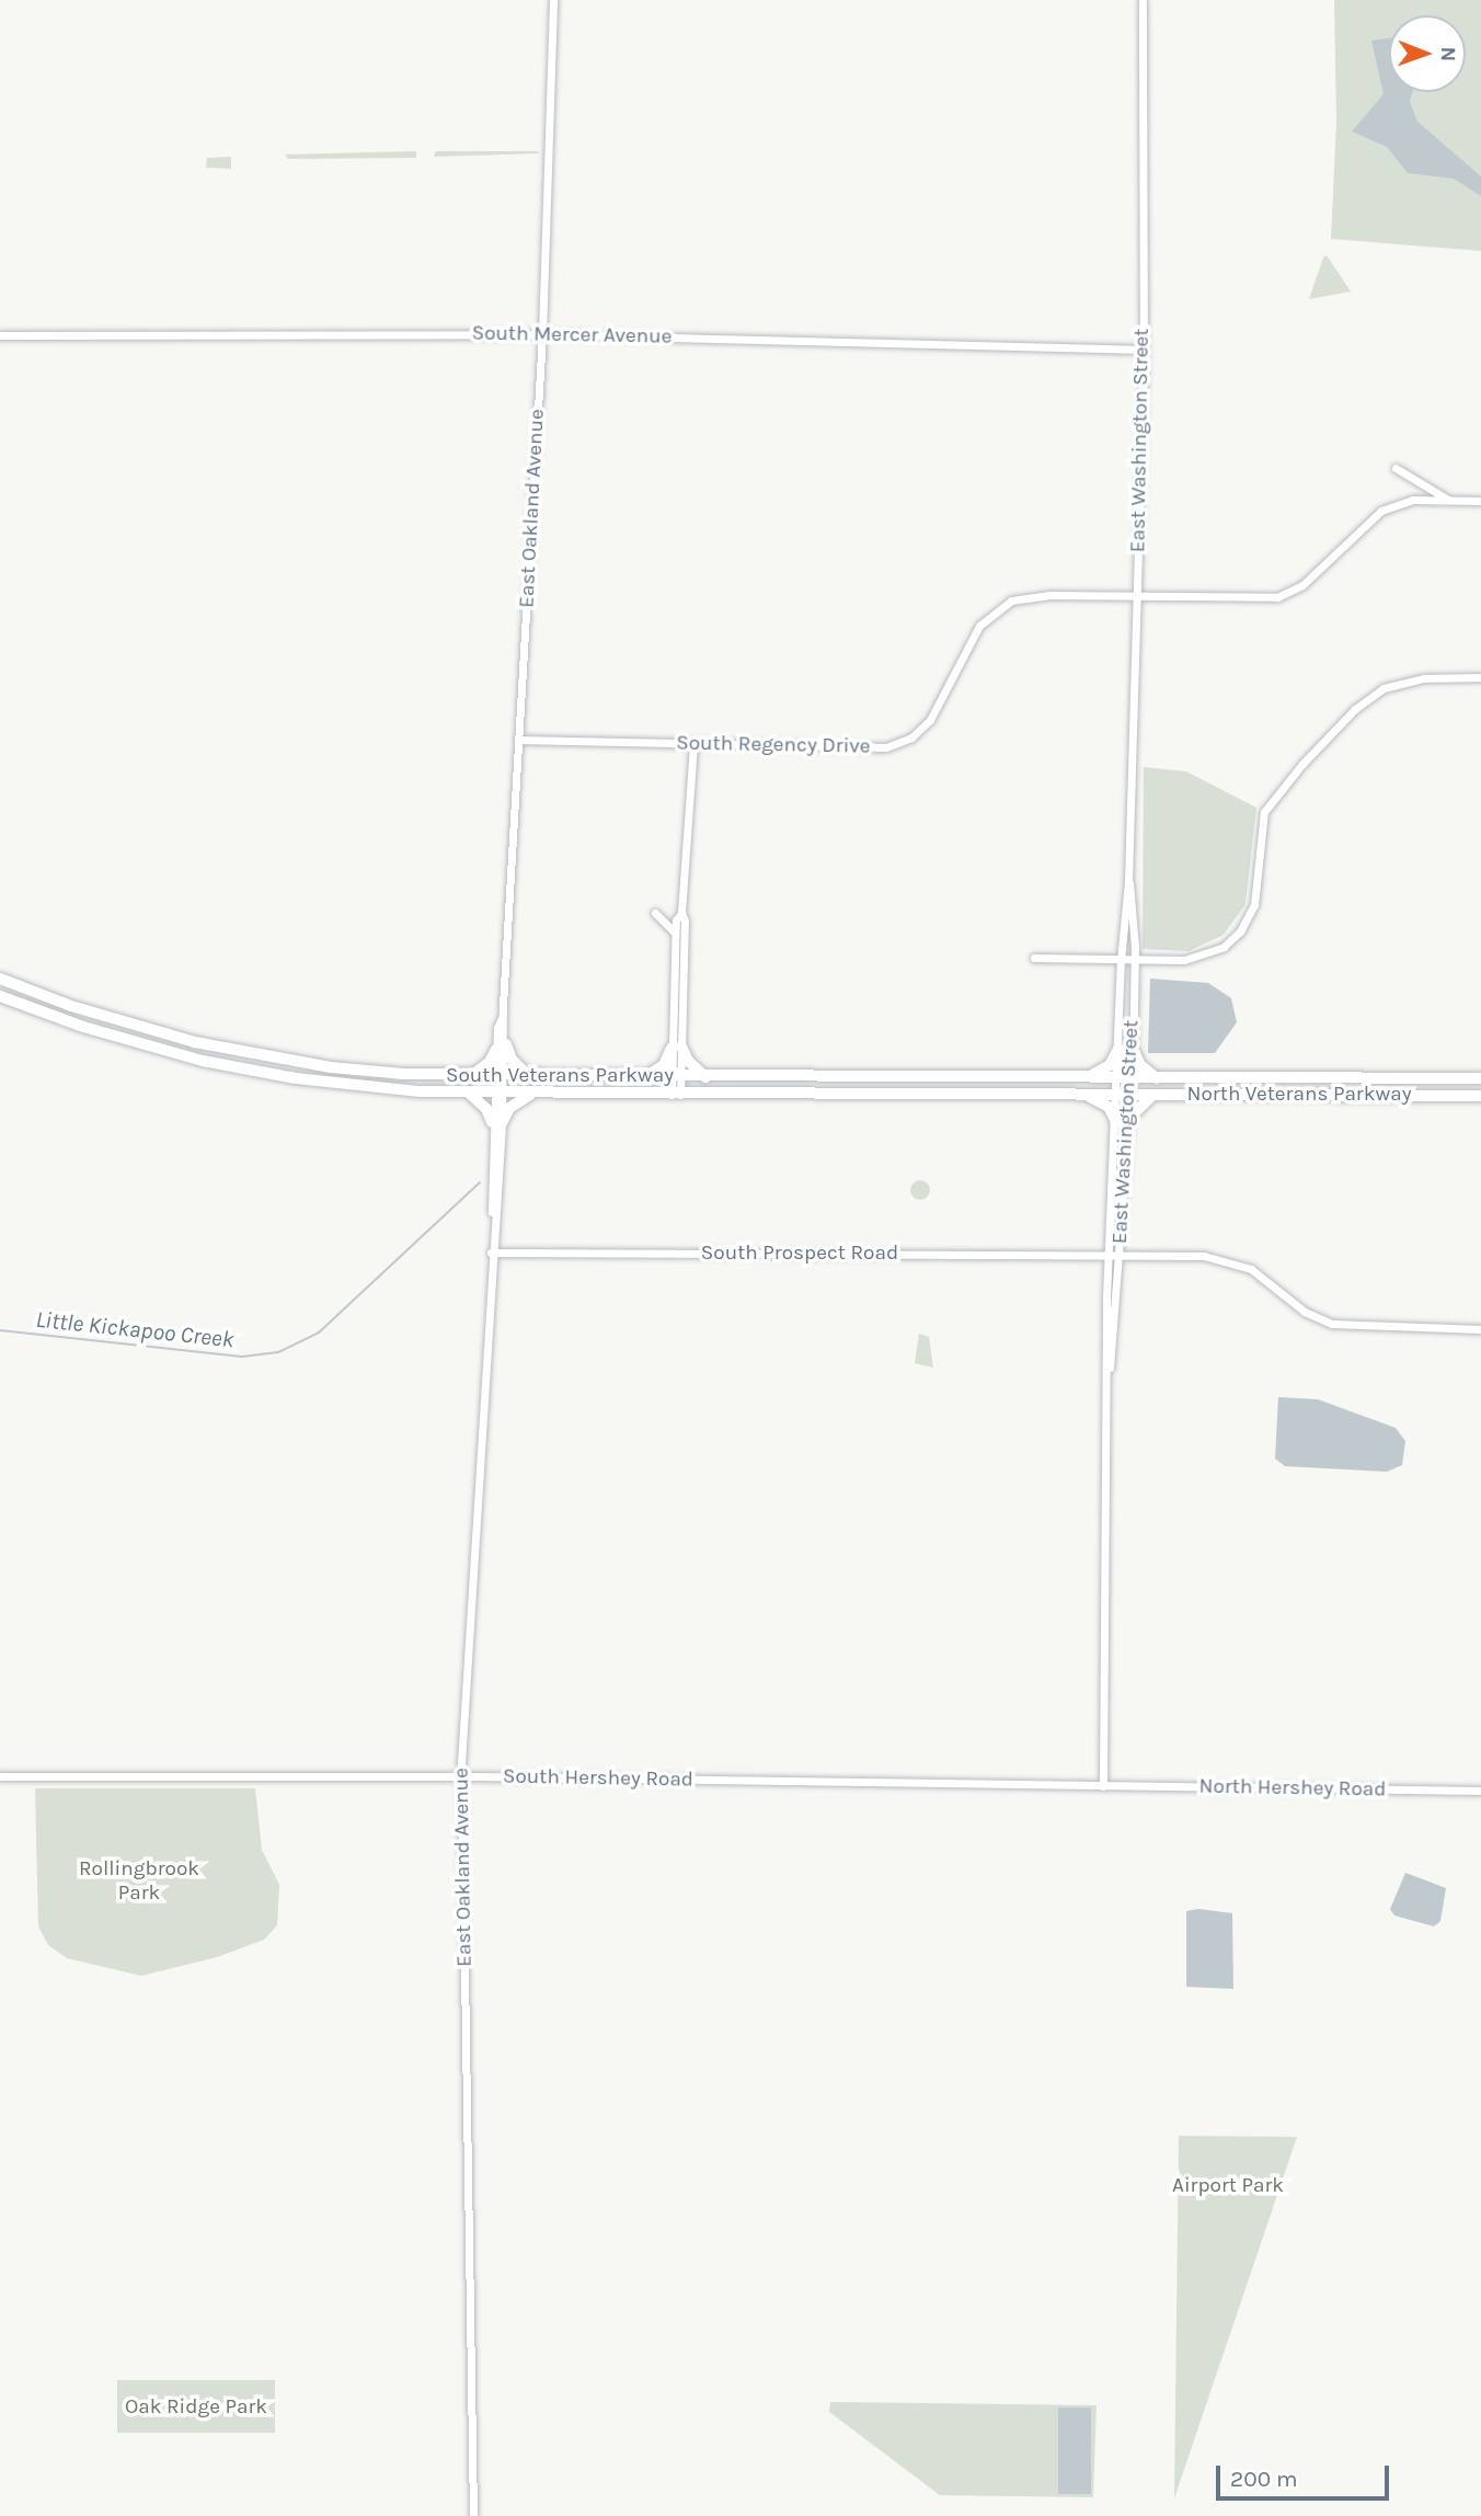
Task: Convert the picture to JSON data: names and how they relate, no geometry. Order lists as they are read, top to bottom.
{
  "streets": {
    "highway": ["South Veterans Parkway", "North Veterans Parkway"],
    "main road": [
      "South Mercer Avenue",
      "East Washington Street",
      "East Oakland Avenue",
      "South Regency Drive",
      "South Prospect Road",
      "South Hershey Road",
      "North Hershey Road"
    ]
  },
  "crossings": [
    ["South Mercer Avenue", "East Washington Street"],
    ["South Mercer Avenue", "East Oakland Avenue"],
    ["East Washington Street", "South Regency Drive"],
    ["East Washington Street", "South Veterans Parkway"],
    ["East Washington Street", "North Veterans Parkway"],
    ["East Washington Street", "South Prospect Road"],
    ["East Washington Street", "South Hershey Road"],
    ["East Washington Street", "North Hershey Road"],
    ["East Oakland Avenue", "South Regency Drive"],
    ["East Oakland Avenue", "South Veterans Parkway"],
    ["East Oakland Avenue", "South Prospect Road"],
    ["East Oakland Avenue", "South Hershey Road"],
    ["South Veterans Parkway", "North Veterans Parkway"],
    ["South Hershey Road", "North Hershey Road"]
  ],
  "water": ["Little Kickapoo Creek"],
  "parks": ["Rollingbrook Park", "Airport Park", "Oak Ridge Park"],
  "scale_bar": "200 m",
  "north": "right"
}
